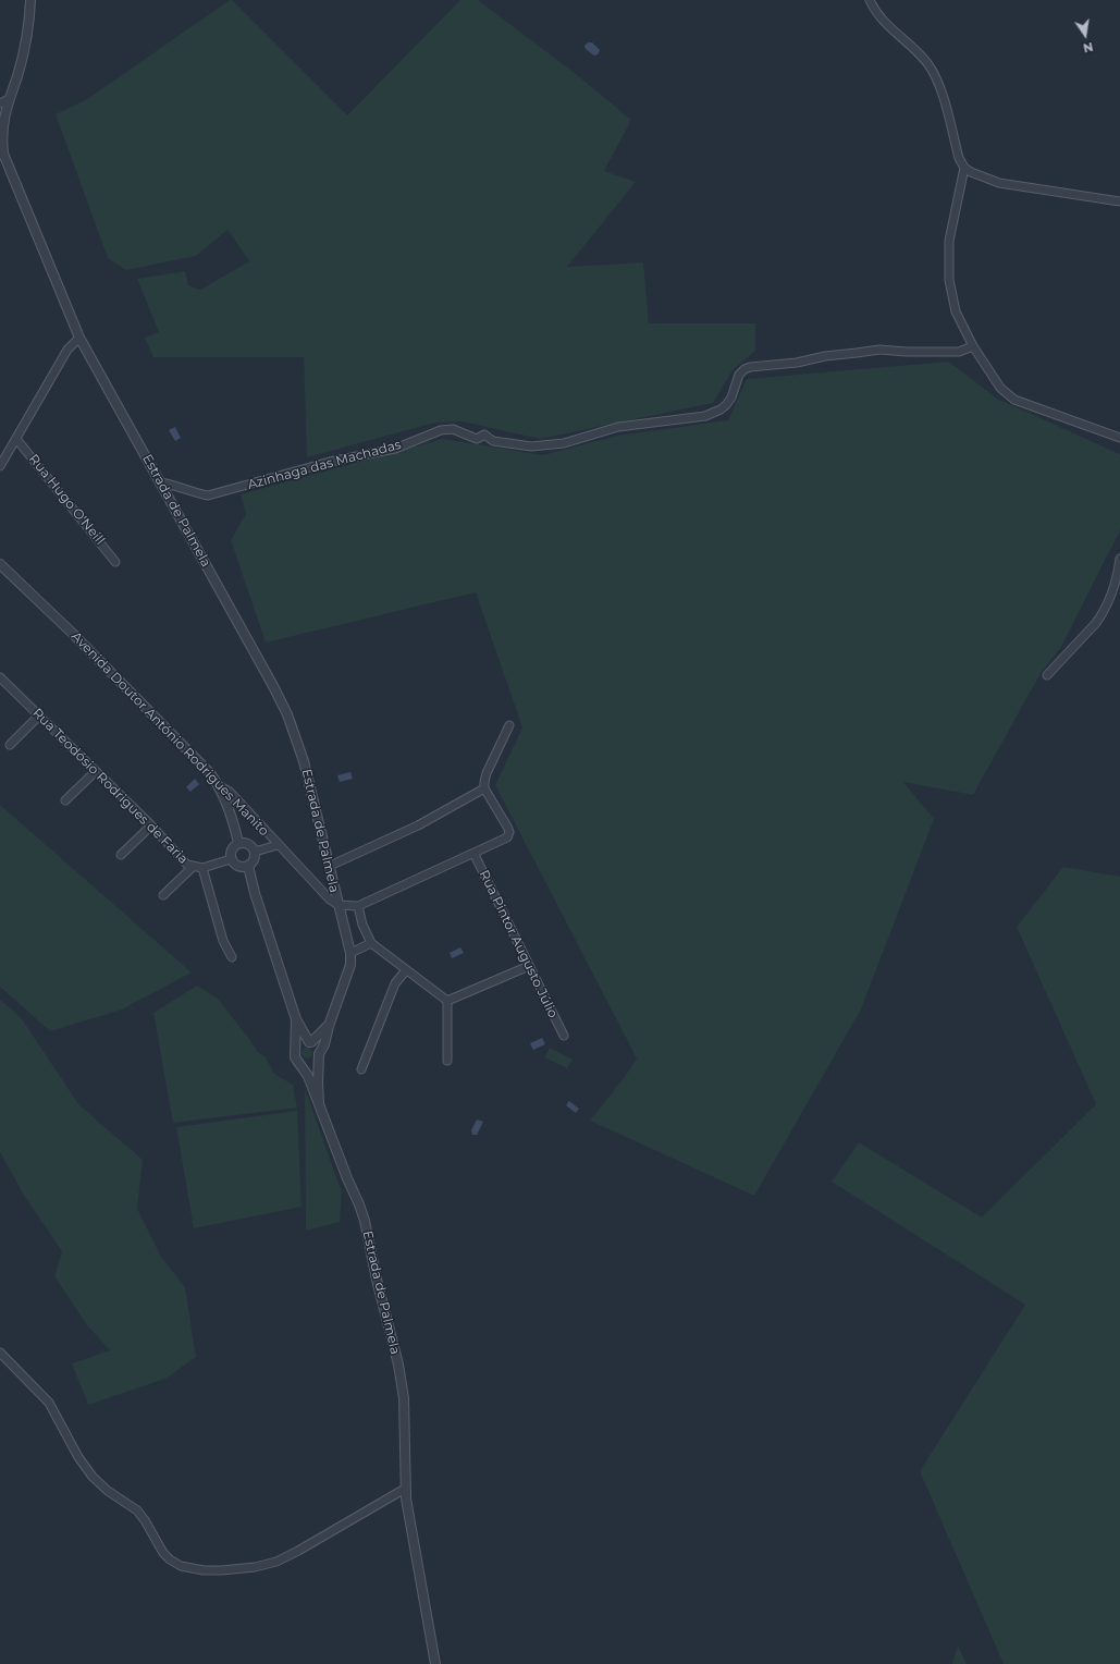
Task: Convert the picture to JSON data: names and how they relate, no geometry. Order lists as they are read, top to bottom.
{
  "streets": {
    "street": [
      "Azinhaga das Machadas",
      "Rua Hugo O'Neill",
      "Estrada de Palmela",
      "Avenida Doutor António Rodrigues Manito",
      "Rua Teodósio Rodrigues de Faria",
      "Rua Pintor Augusto Júlio"
    ]
  },
  "crossings": [
    ["Azinhaga das Machadas", "Estrada de Palmela"],
    ["Estrada de Palmela", "Avenida Doutor António Rodrigues Manito"]
  ],
  "north": "bottom"
}
